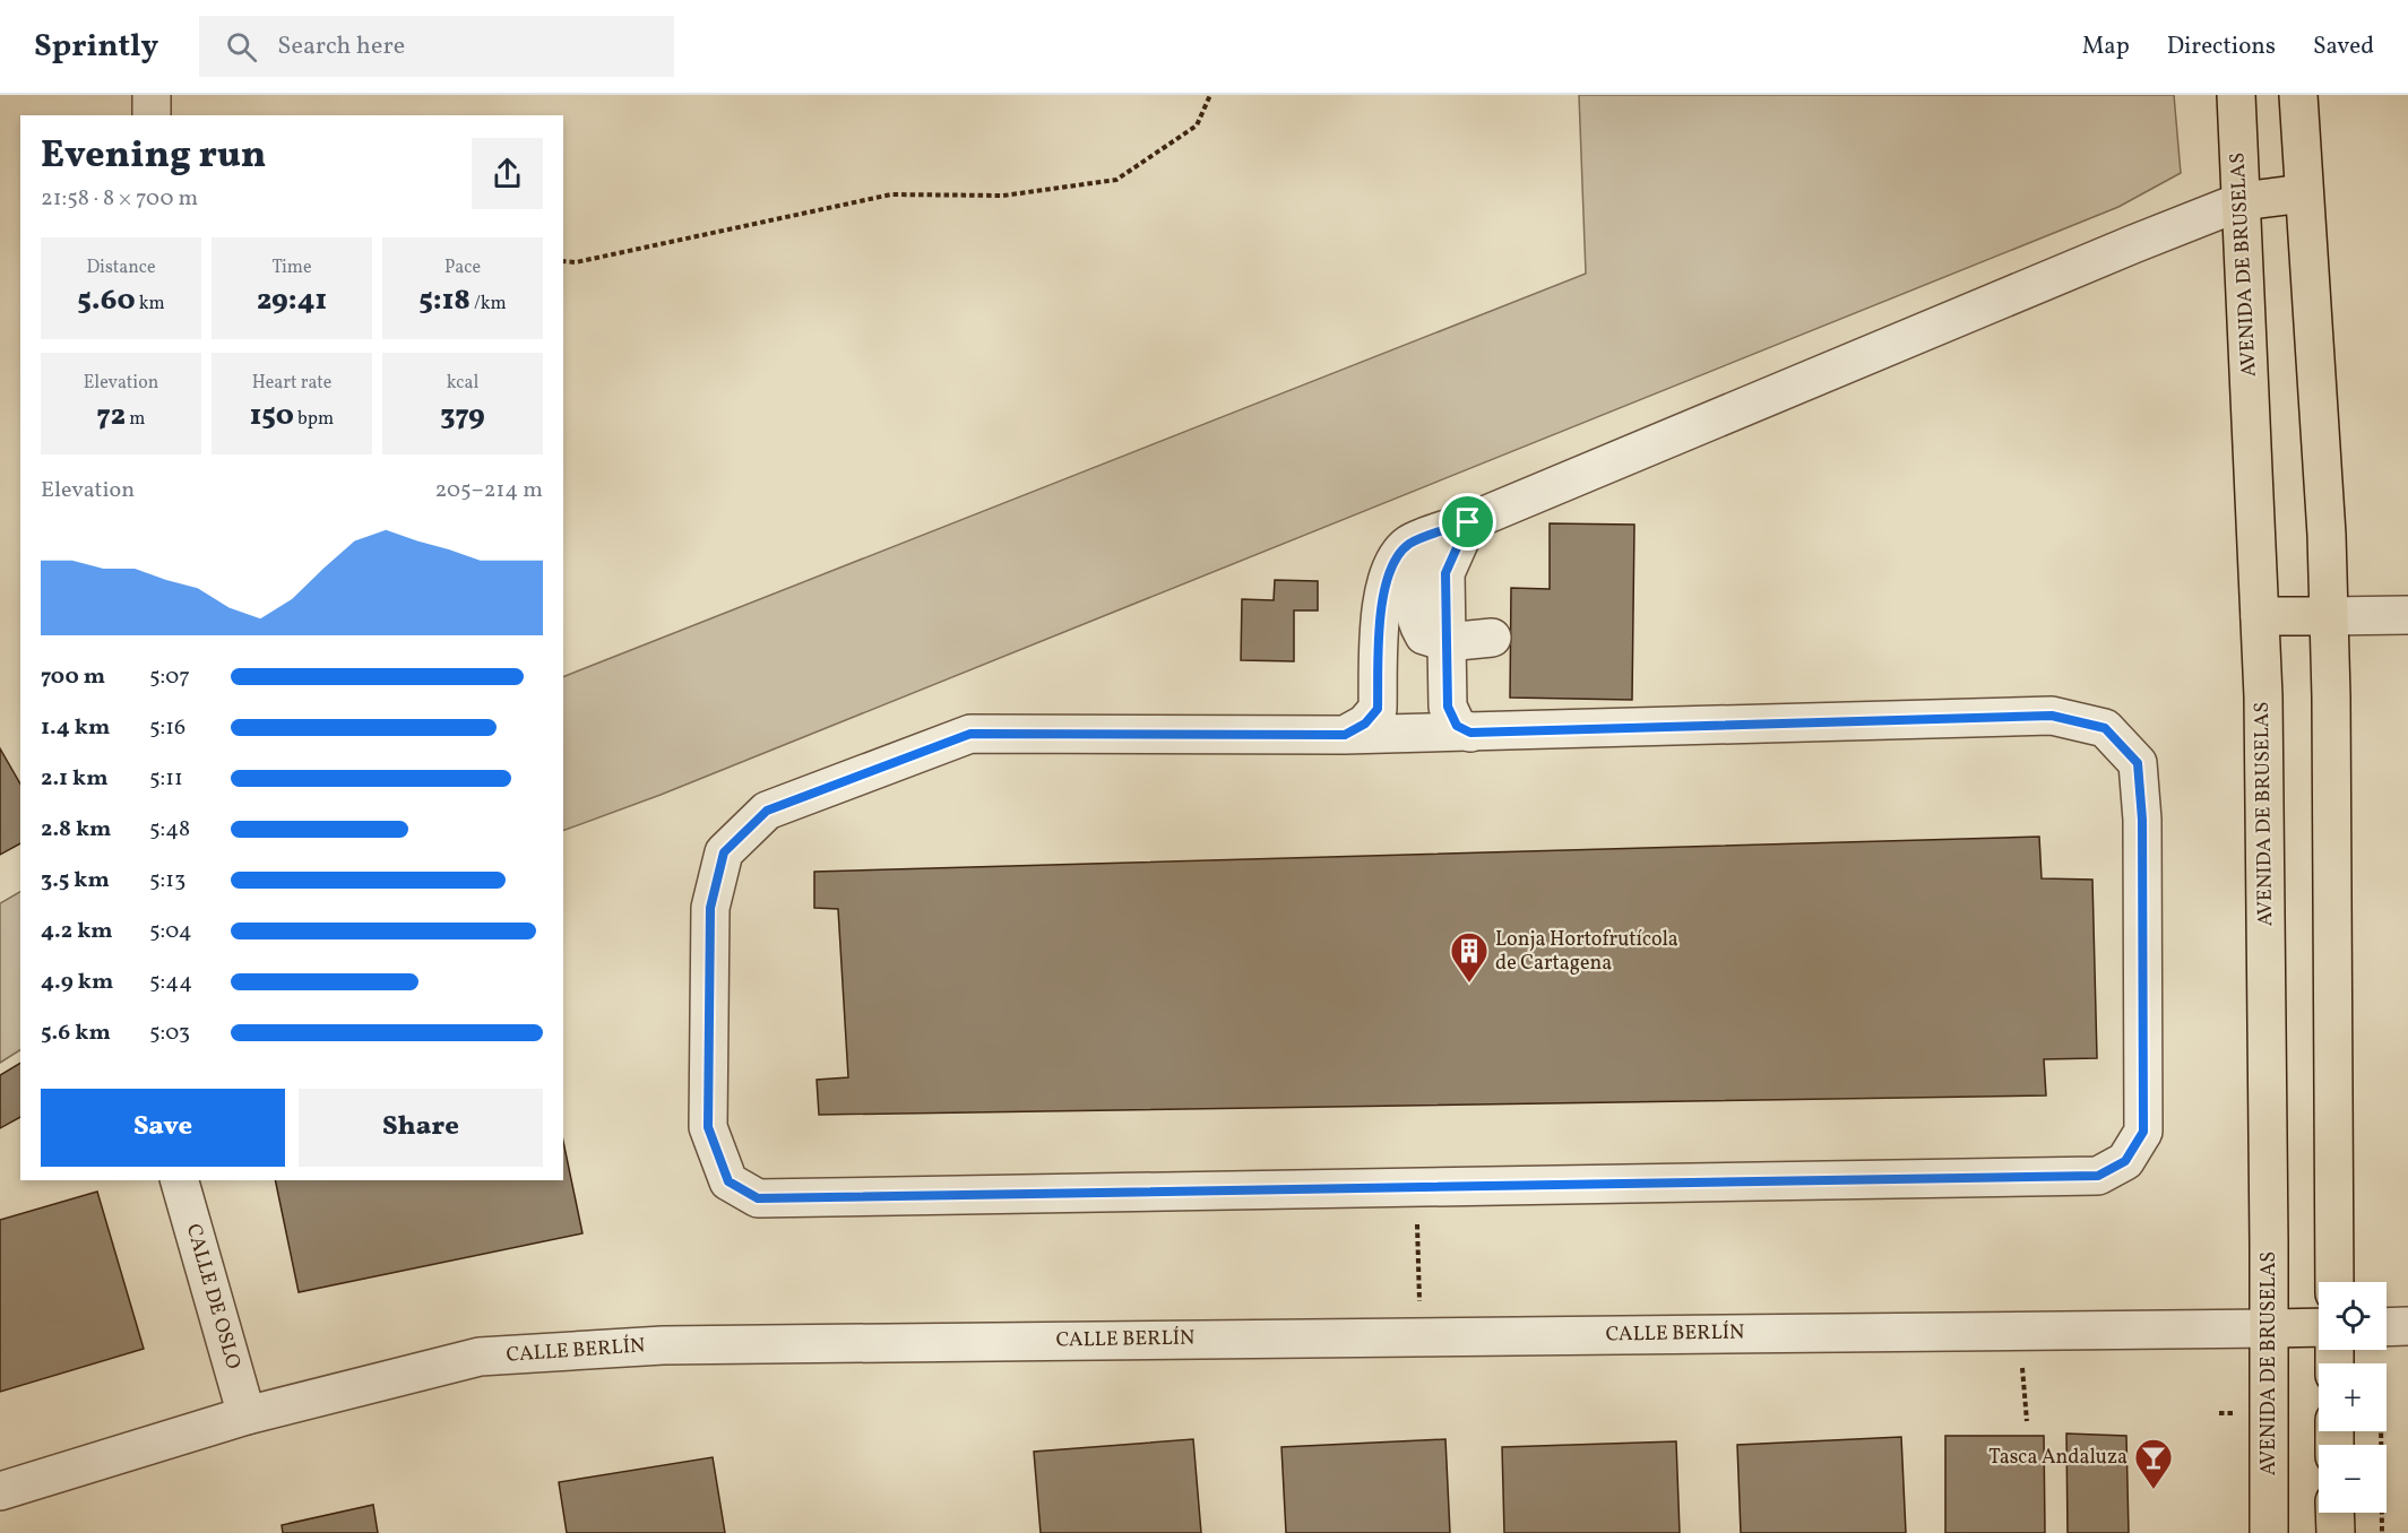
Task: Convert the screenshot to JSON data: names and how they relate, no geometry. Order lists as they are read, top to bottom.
{
  "streets": {
    "main road": ["AVENIDA DE BRUSELAS"],
    "street": ["CALLE DE OSLO", "CALLE BERLÍN"]
  },
  "crossings": [
    ["AVENIDA DE BRUSELAS", "CALLE BERLÍN"],
    ["CALLE DE OSLO", "CALLE BERLÍN"]
  ],
  "places": {
    "building": ["Lonja Hortofrutícola de Cartagena"],
    "bar": ["Tasca Andaluza"]
  },
  "page": {
    "header": "Sprintly",
    "search": "Search here",
    "nav": ["Map", "Directions", "Saved"],
    "heading": ["Evening run", "21:58 · 8 × 700 m"],
    "stats": [
      ["Distance", "5.60 km"],
      ["Time", "29:41"],
      ["Pace", "5:18 /km"],
      ["Elevation", "72 m"],
      ["Heart rate", "150 bpm"],
      ["kcal", "379"]
    ],
    "chart": ["Elevation", "205–214 m"],
    "list": [
      {
        "name": "700 m",
        "note": "5:07"
      },
      {
        "name": "1.4 km",
        "note": "5:16"
      },
      {
        "name": "2.1 km",
        "note": "5:11"
      },
      {
        "name": "2.8 km",
        "note": "5:48"
      },
      {
        "name": "3.5 km",
        "note": "5:13"
      },
      {
        "name": "4.2 km",
        "note": "5:04"
      },
      {
        "name": "4.9 km",
        "note": "5:44"
      },
      {
        "name": "5.6 km",
        "note": "5:03"
      }
    ],
    "buttons": ["Save", "Share"],
    "map_buttons": ["+", "−"]
  }
}
